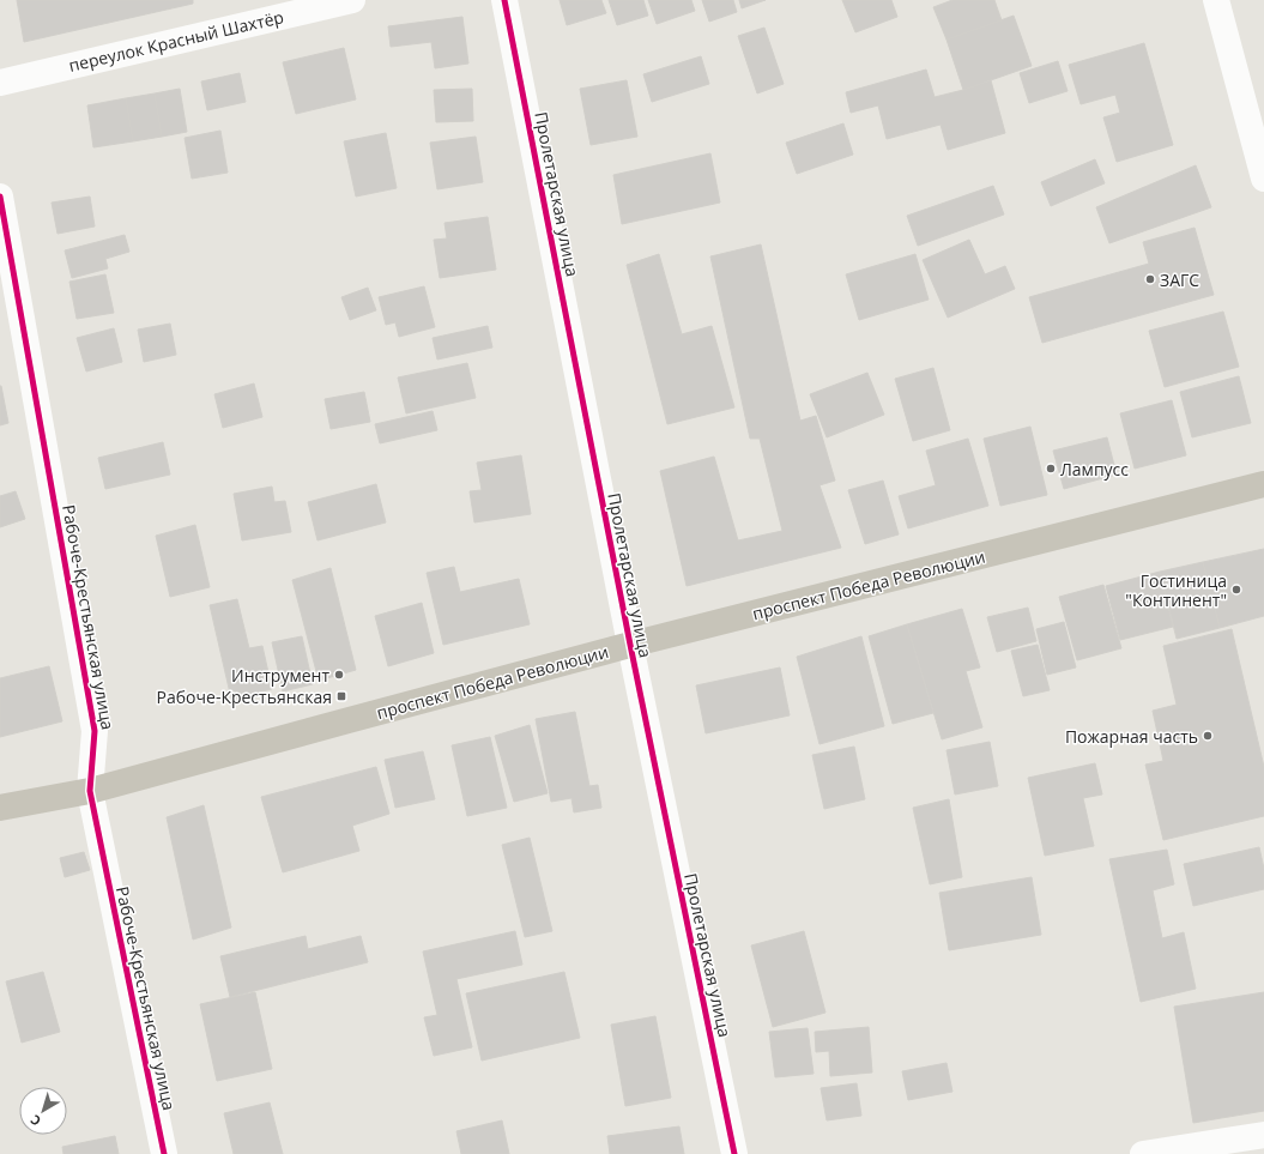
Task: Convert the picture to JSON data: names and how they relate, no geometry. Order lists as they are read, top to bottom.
{
  "streets": {
    "main road": ["проспект Победа Революции"],
    "street": ["переулок Красный Шахтёр", "Пролетарская улица", "Рабоче-Крестьянская улица"]
  },
  "crossings": [
    ["Пролетарская улица", "проспект Победа Революции"],
    ["проспект Победа Революции", "Рабоче-Крестьянская улица"]
  ],
  "places": {
    "other": [
      "ЗАГС",
      "Лампусс",
      "Гостиница \"Континент\"",
      "Инструмент",
      "Пожарная часть"
    ],
    "transit": ["Рабоче-Крестьянская"]
  },
  "north": "bottom left"
}
